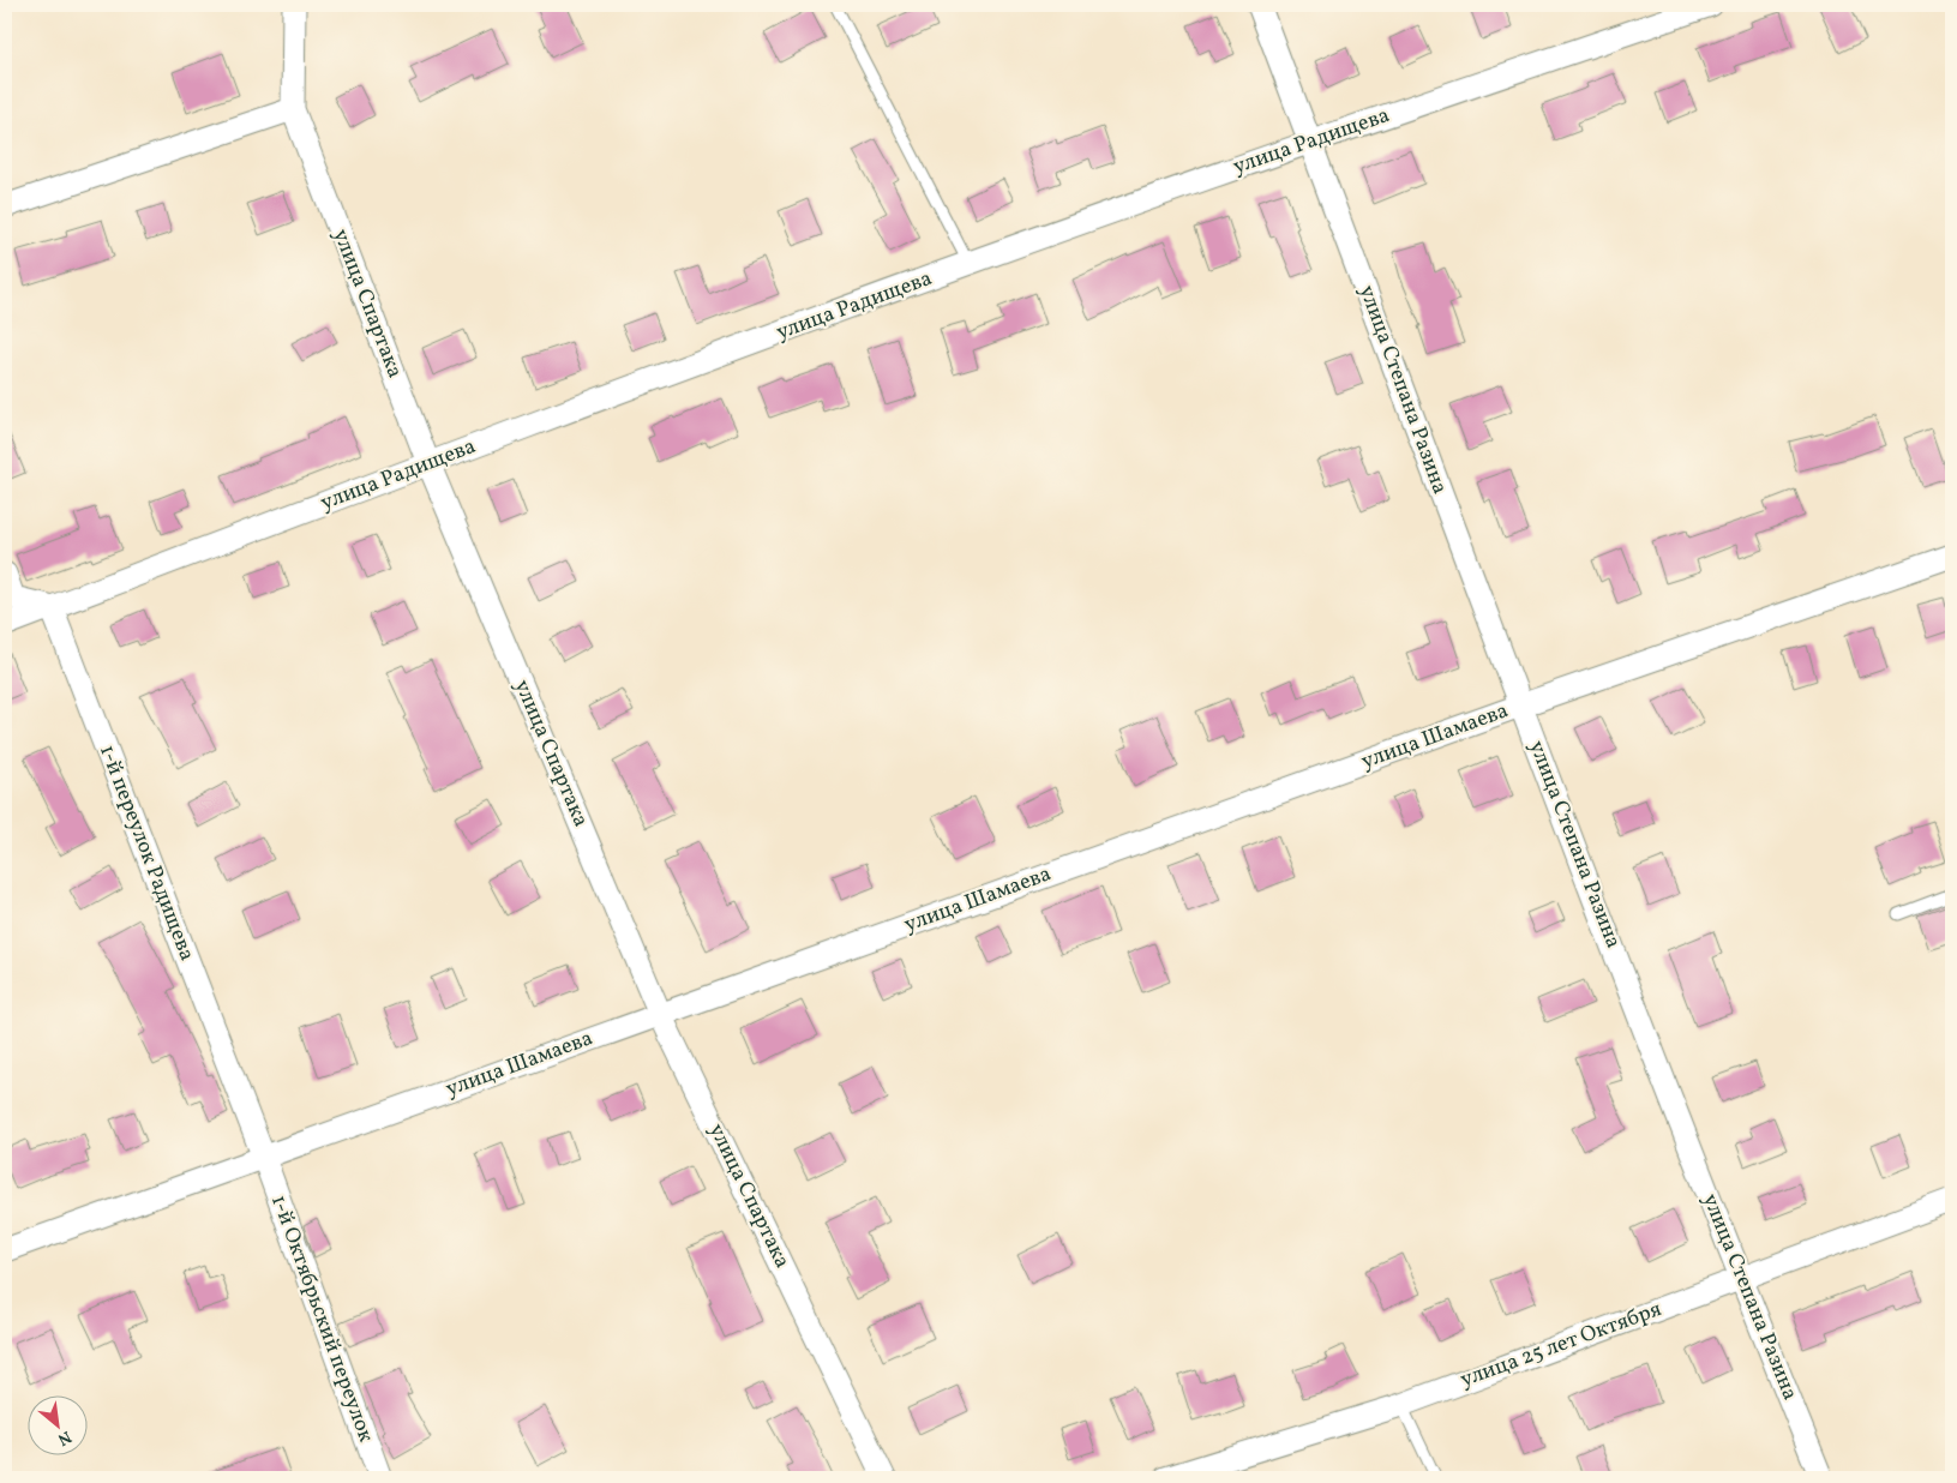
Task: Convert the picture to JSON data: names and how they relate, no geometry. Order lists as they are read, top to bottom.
{
  "streets": {
    "street": [
      "улица Радищева",
      "улица Спартака",
      "улица Степана Разина",
      "улица Шамаева",
      "1-й переулок Радищева",
      "1-й Октябрьский переулок",
      "улица 25 лет Октября"
    ]
  },
  "crossings": [
    ["улица Радищева", "улица Спартака"],
    ["улица Радищева", "улица Степана Разина"],
    ["улица Радищева", "1-й переулок Радищева"],
    ["улица Спартака", "улица Шамаева"],
    ["улица Степана Разина", "улица Шамаева"],
    ["улица Степана Разина", "улица 25 лет Октября"],
    ["улица Шамаева", "1-й переулок Радищева"],
    ["улица Шамаева", "1-й Октябрьский переулок"],
    ["1-й переулок Радищева", "1-й Октябрьский переулок"]
  ],
  "north": "bottom right"
}
